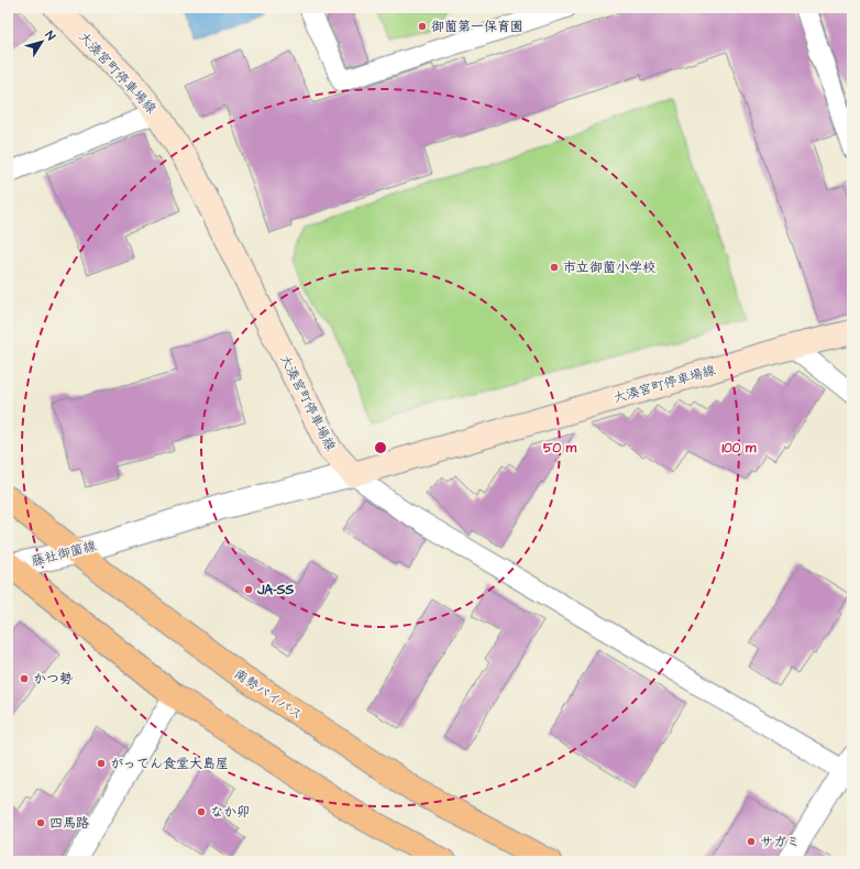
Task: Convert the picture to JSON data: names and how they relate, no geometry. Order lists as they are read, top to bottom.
{
  "streets": {
    "highway": ["南勢バイパス"],
    "main road": ["大湊宮町停車場線"],
    "street": ["藤社御薗線"]
  },
  "crossings": [
    ["大湊宮町停車場線", "藤社御薗線"],
    ["藤社御薗線", "南勢バイパス"]
  ],
  "places": [
    "御薗第一保育園",
    "市立御薗小学校",
    "JA-SS",
    "かつ勢",
    "がってん食堂大島屋",
    "なか卯",
    "四馬路",
    "サガミ"
  ],
  "north": "top right",
  "rings": ["50 m", "100 m"]
}
